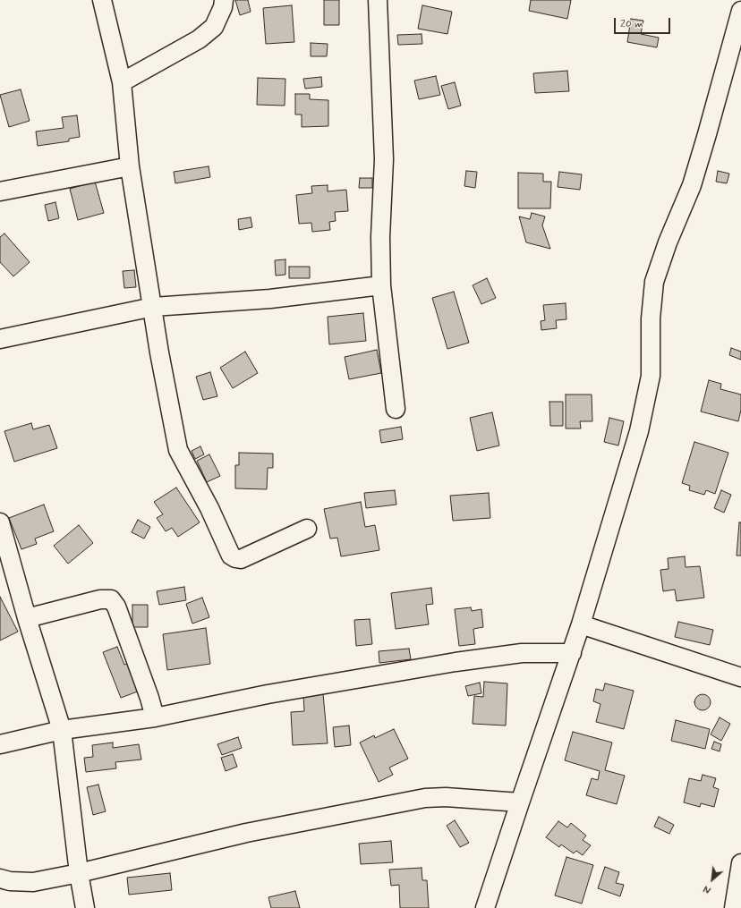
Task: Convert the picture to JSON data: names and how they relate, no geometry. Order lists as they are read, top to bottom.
{
  "scale_bar": "20 m",
  "north": "bottom left"
}
